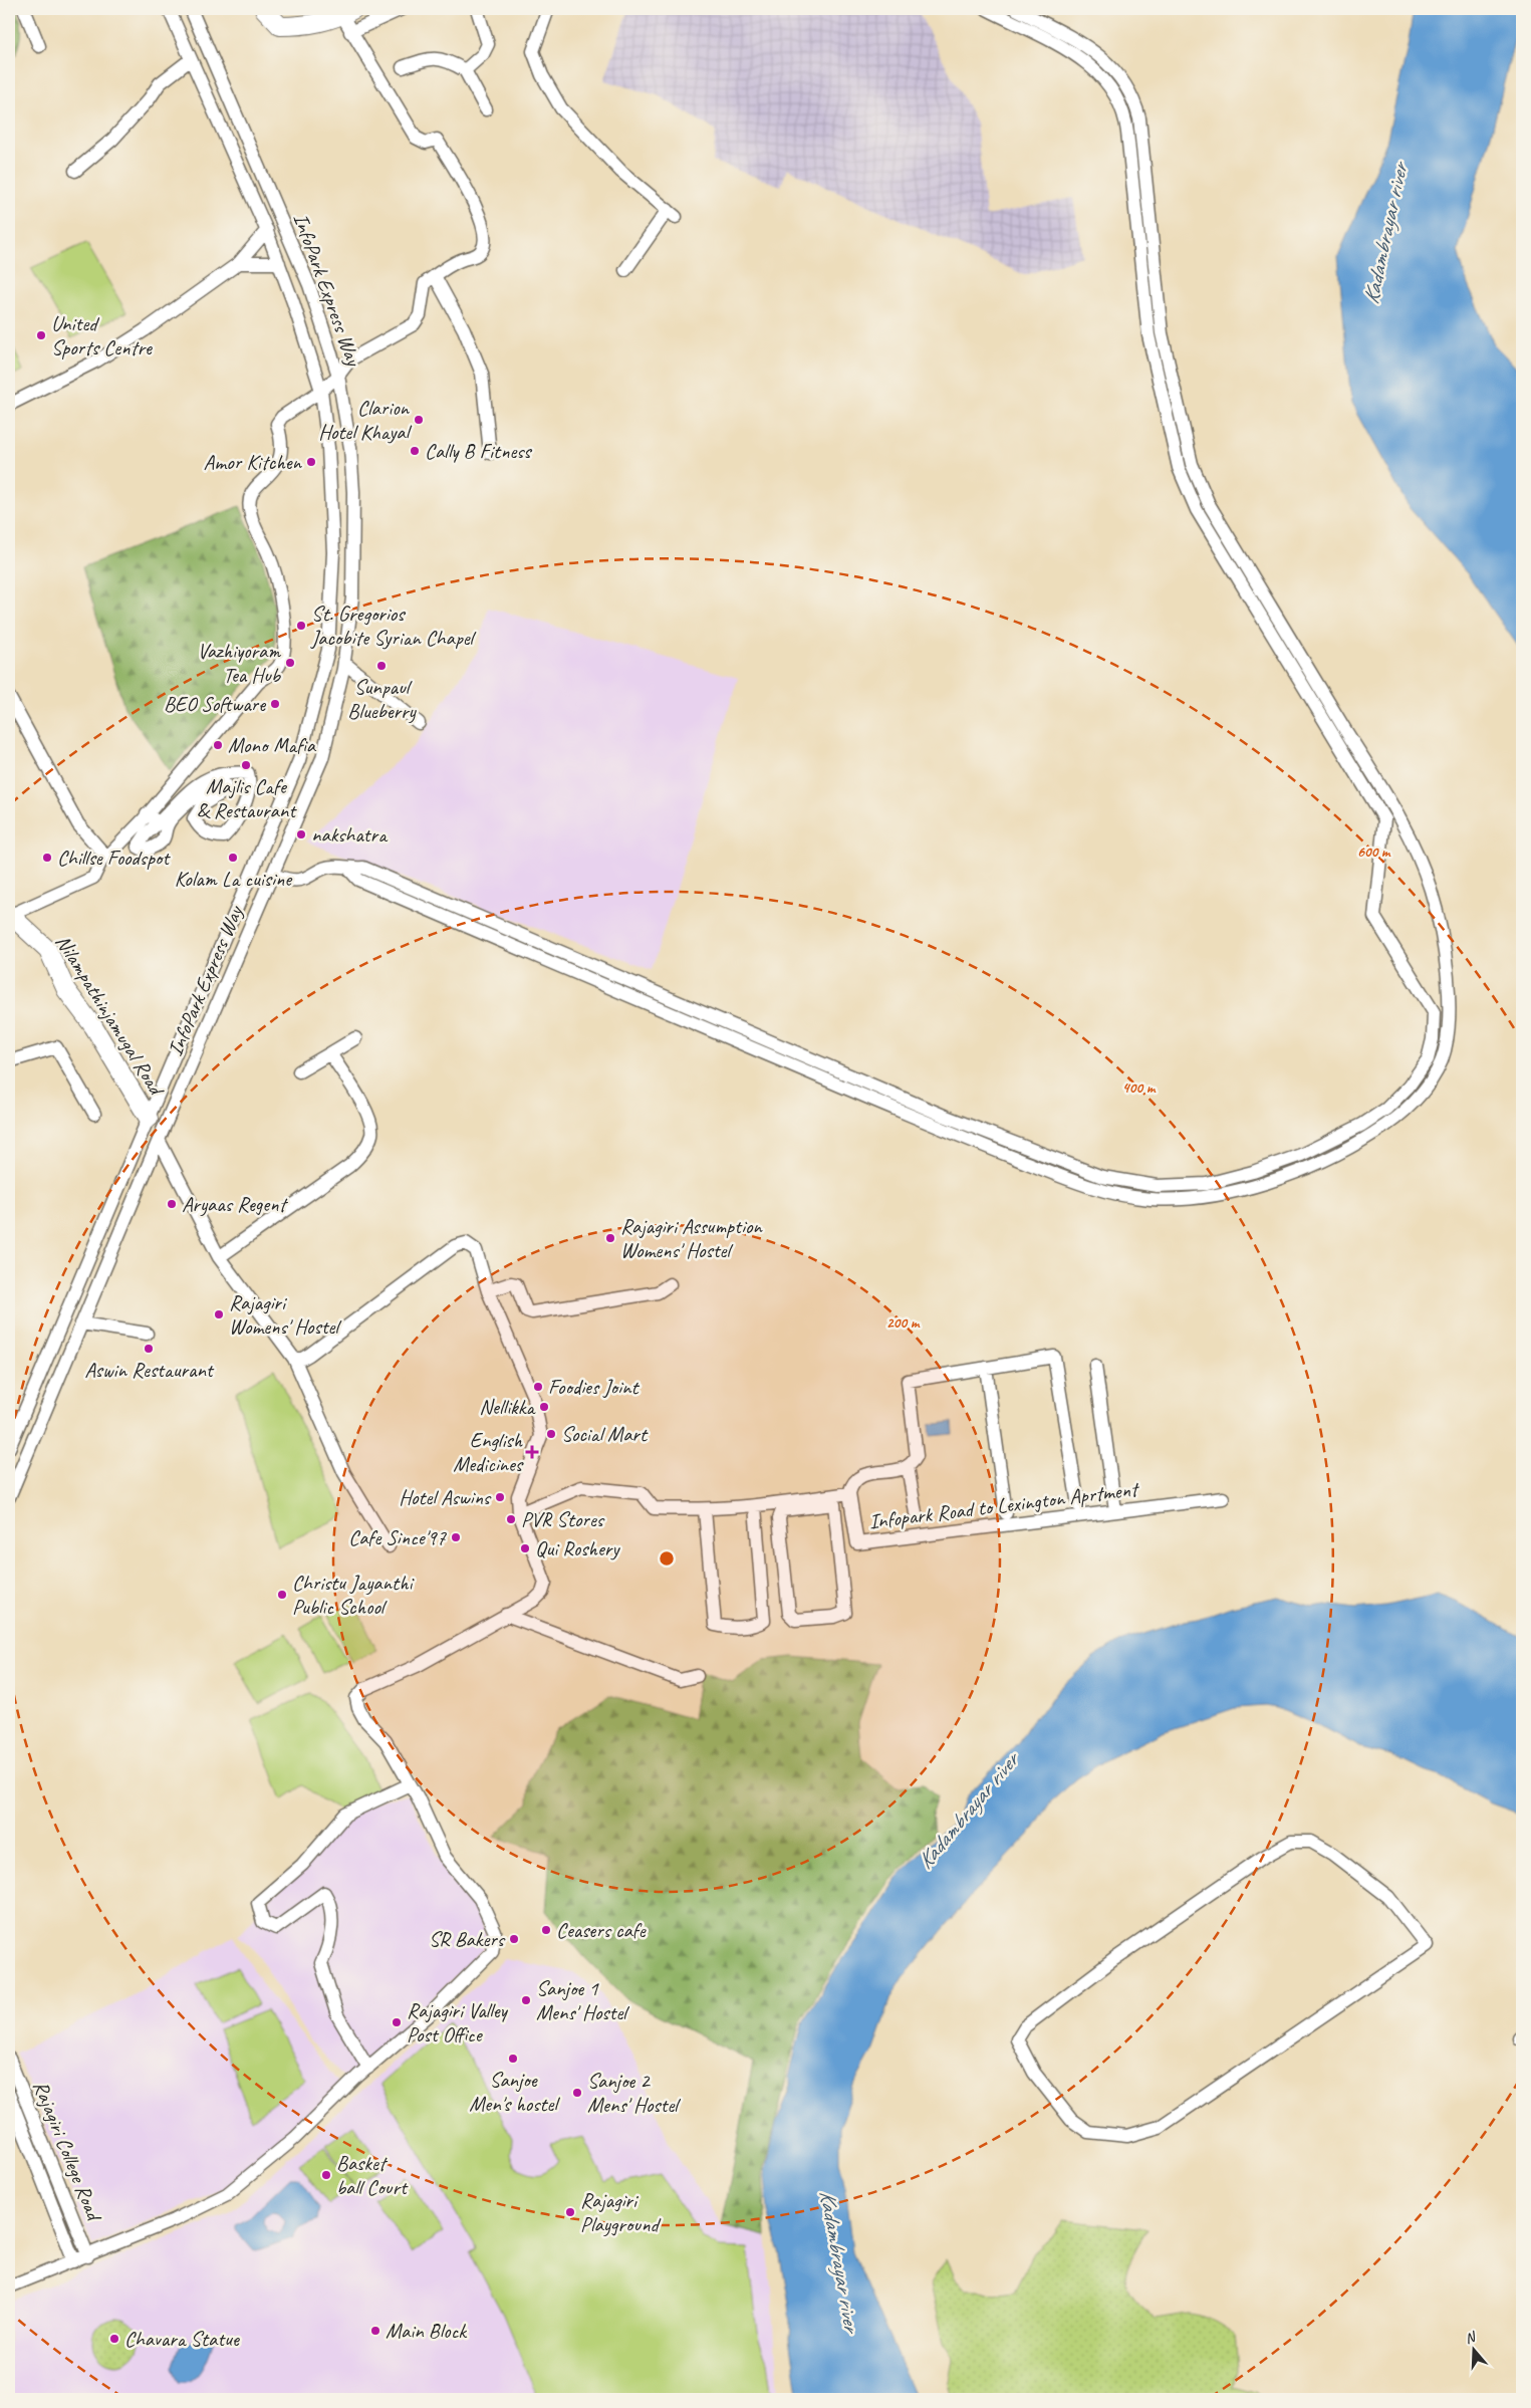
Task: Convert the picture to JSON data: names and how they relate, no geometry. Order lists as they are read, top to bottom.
{
  "streets": {
    "street": [
      "InfoPark Express Way",
      "Nilampathinjamugal Road",
      "Infopark Road to Lexington Aprtment",
      "Rajagiri College Road"
    ]
  },
  "crossings": [
    ["InfoPark Express Way", "Nilampathinjamugal Road"]
  ],
  "water": ["Kadambrayar river"],
  "places": {
    "other": [
      "United Sports Centre",
      "Clarion Hotel Khayal",
      "Cally B Fitness",
      "Amor Kitchen",
      "St. Gregorios Jacobite Syrian Chapel",
      "Vazhiyoram Tea Hub",
      "Sunpaul Blueberry",
      "BEO Software",
      "Mono Mafia",
      "Majlis Cafe & Restaurant",
      "nakshatra",
      "Chillse Foodspot",
      "Kolam La cuisine",
      "Aryaas Regent",
      "Rajagiri Assumption Womens' Hostel",
      "Rajagiri Womens' Hostel",
      "Aswin Restaurant",
      "Foodies Joint",
      "Nellikka",
      "Social Mart",
      "Hotel Aswins",
      "PVR Stores",
      "Cafe Since'97",
      "Qui Roshery",
      "Christu Jayanthi Public School",
      "Ceasers cafe",
      "SR Bakers",
      "Sanjoe 1 Mens' Hostel",
      "Rajagiri Valley Post Office",
      "Sanjoe Men's hostel",
      "Sanjoe 2 Mens' Hostel",
      "Basket ball Court",
      "Rajagiri Playground",
      "Main Block",
      "Chavara Statue"
    ],
    "health": ["English Medicines"]
  },
  "north": "top",
  "rings": ["600 m", "400 m", "200 m"]
}
